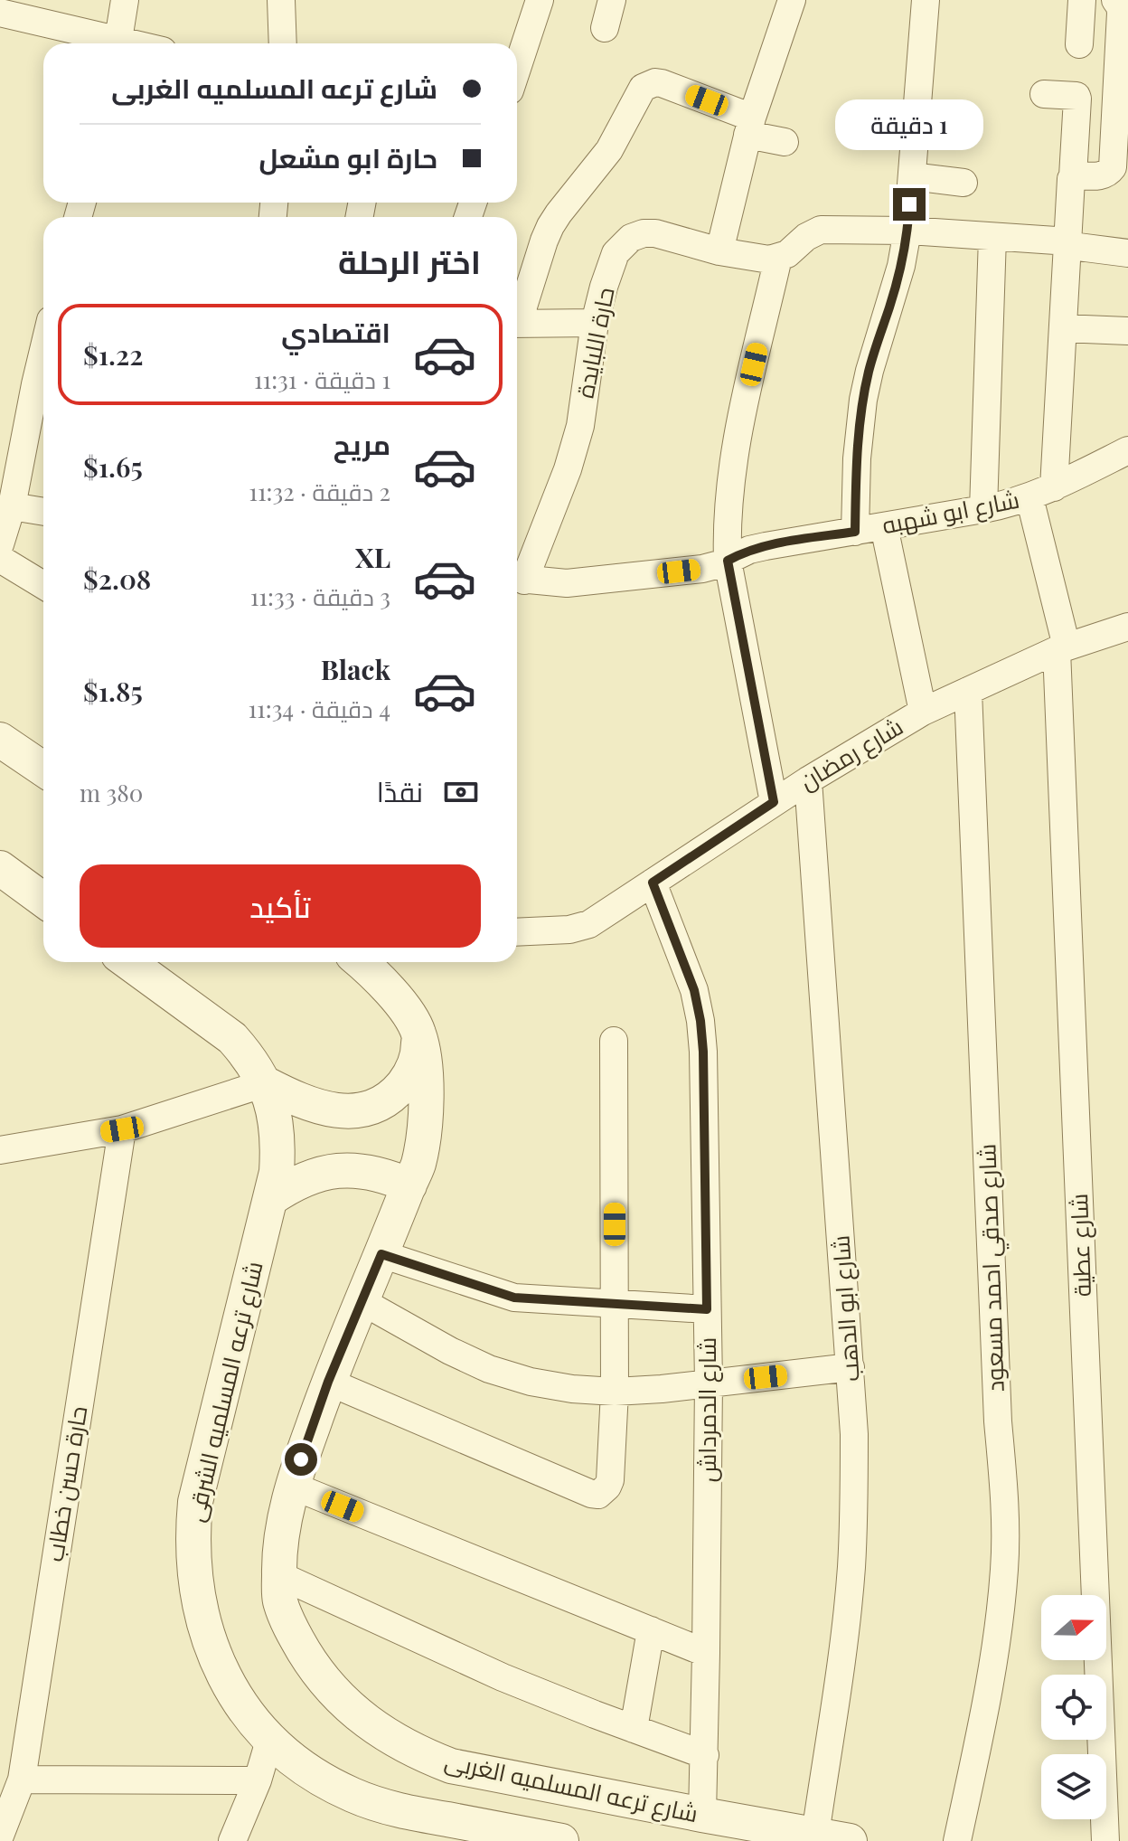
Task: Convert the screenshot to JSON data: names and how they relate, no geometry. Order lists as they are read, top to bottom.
{
  "streets": {
    "street": [
      "حارة اللبايدة",
      "شارع ابو شهبه",
      "شارع رمضان",
      "شارع عطية",
      "شارع صدقي احمد مسعود",
      "شارع ابو الدهب",
      "شارع ترعه المسلميه الشرقى",
      "شارع الدمرداش",
      "حارة حسن خطاب",
      "شارع ترعه المسلميه الغربى"
    ]
  },
  "crossings": [
    ["حارة اللبايدة", "شارع ابو شهبه"],
    ["شارع ابو شهبه", "شارع عطية"],
    ["شارع رمضان", "شارع عطية"],
    ["شارع رمضان", "شارع صدقي احمد مسعود"],
    ["شارع رمضان", "شارع ابو الدهب"],
    ["شارع رمضان", "شارع الدمرداش"],
    ["شارع ابو الدهب", "شارع ترعه المسلميه الغربى"],
    ["شارع الدمرداش", "شارع ترعه المسلميه الغربى"]
  ],
  "north": "right",
  "page": {
    "banner": ["شارع ترعه المسلميه الغربى", "حارة ابو مشعل"],
    "bubble": "1 دقيقة",
    "heading": "اختر الرحلة",
    "list": [
      {
        "name": "اقتصادي",
        "note": "1 دقيقة · 11:31",
        "value": "$1.22"
      },
      {
        "name": "مريح",
        "note": "2 دقيقة · 11:32",
        "value": "$1.65"
      },
      {
        "name": "XL",
        "note": "3 دقيقة · 11:33",
        "value": "$2.08"
      },
      {
        "name": "Black",
        "note": "4 دقيقة · 11:34",
        "value": "$1.85"
      }
    ],
    "pay": ["نقدًا", "380 m"],
    "buttons": "تأكيد"
  }
}
